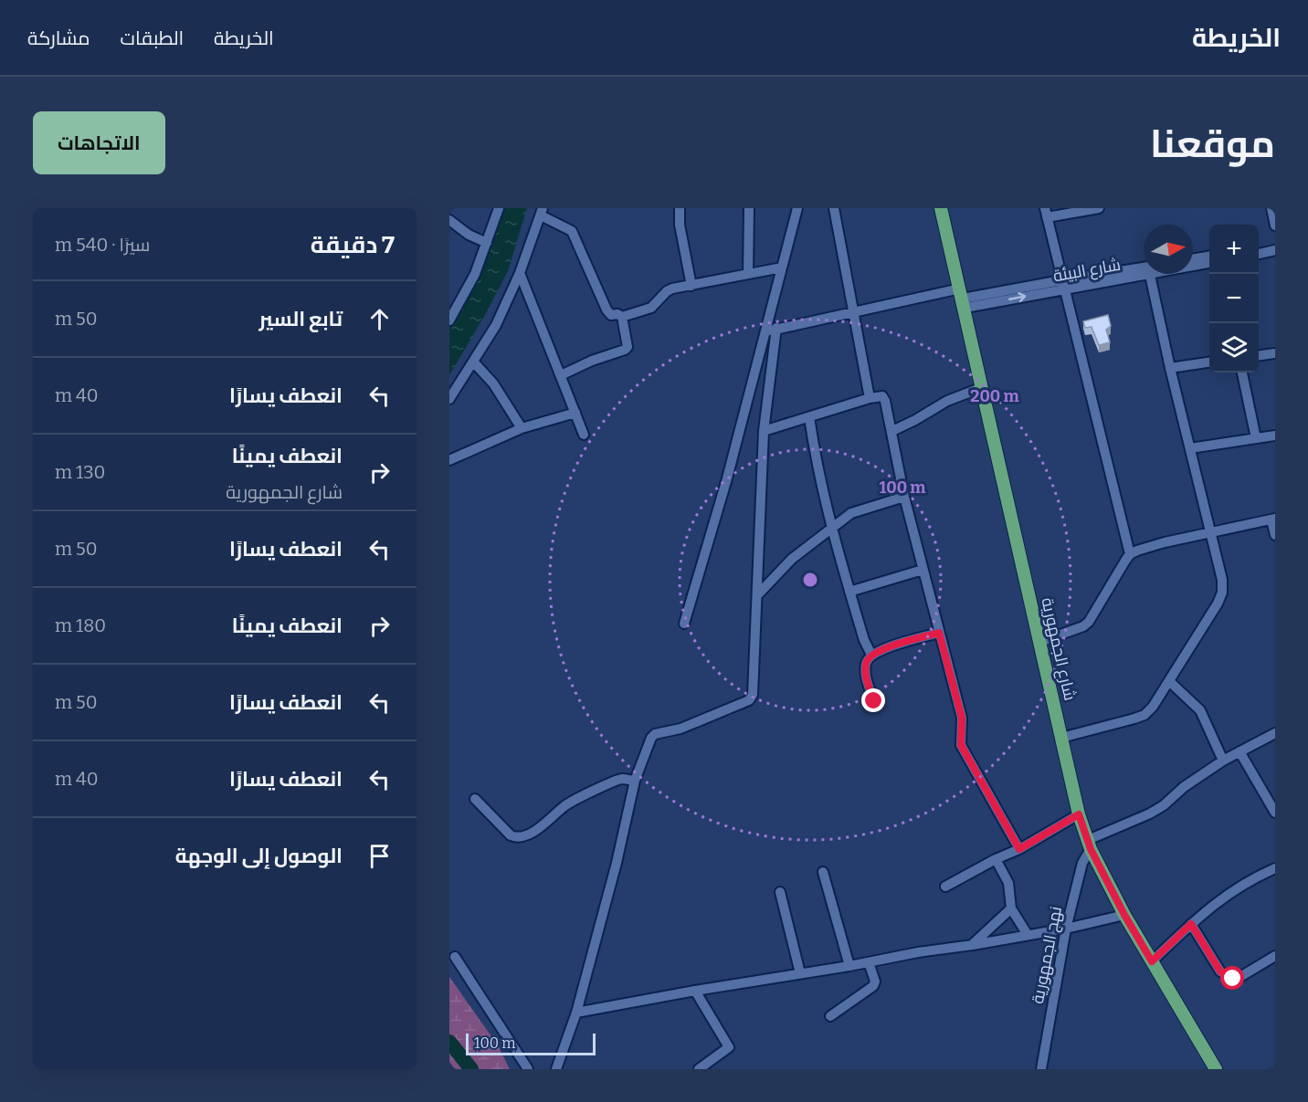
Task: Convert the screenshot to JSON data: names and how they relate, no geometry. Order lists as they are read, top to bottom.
{
  "streets": {
    "main road": ["شارع الجمهورية"],
    "street": ["شارع البيئة", "نهج الجمهورية"]
  },
  "crossings": [
    ["شارع البيئة", "شارع الجمهورية"],
    ["شارع الجمهورية", "نهج الجمهورية"]
  ],
  "scale_bar": "100 m",
  "north": "right",
  "page": {
    "header": "الخريطة",
    "nav": ["الخريطة", "الطبقات", "مشاركة"],
    "title": "موقعنا",
    "buttons": "الاتجاهات",
    "heading": ["7 دقيقة", "سيرًا · 540 m"],
    "map_buttons": ["+", "−"],
    "list": [
      ["تابع السير", "50 m"],
      ["انعطف يسارًا", "40 m"],
      ["انعطف يمينًا", "شارع الجمهورية", "130 m"],
      ["انعطف يسارًا", "50 m"],
      ["انعطف يمينًا", "180 m"],
      ["انعطف يسارًا", "50 m"],
      ["انعطف يسارًا", "40 m"],
      "الوصول إلى الوجهة"
    ],
    "scale": "100 m"
  },
  "rings": ["200 m", "100 m"]
}
